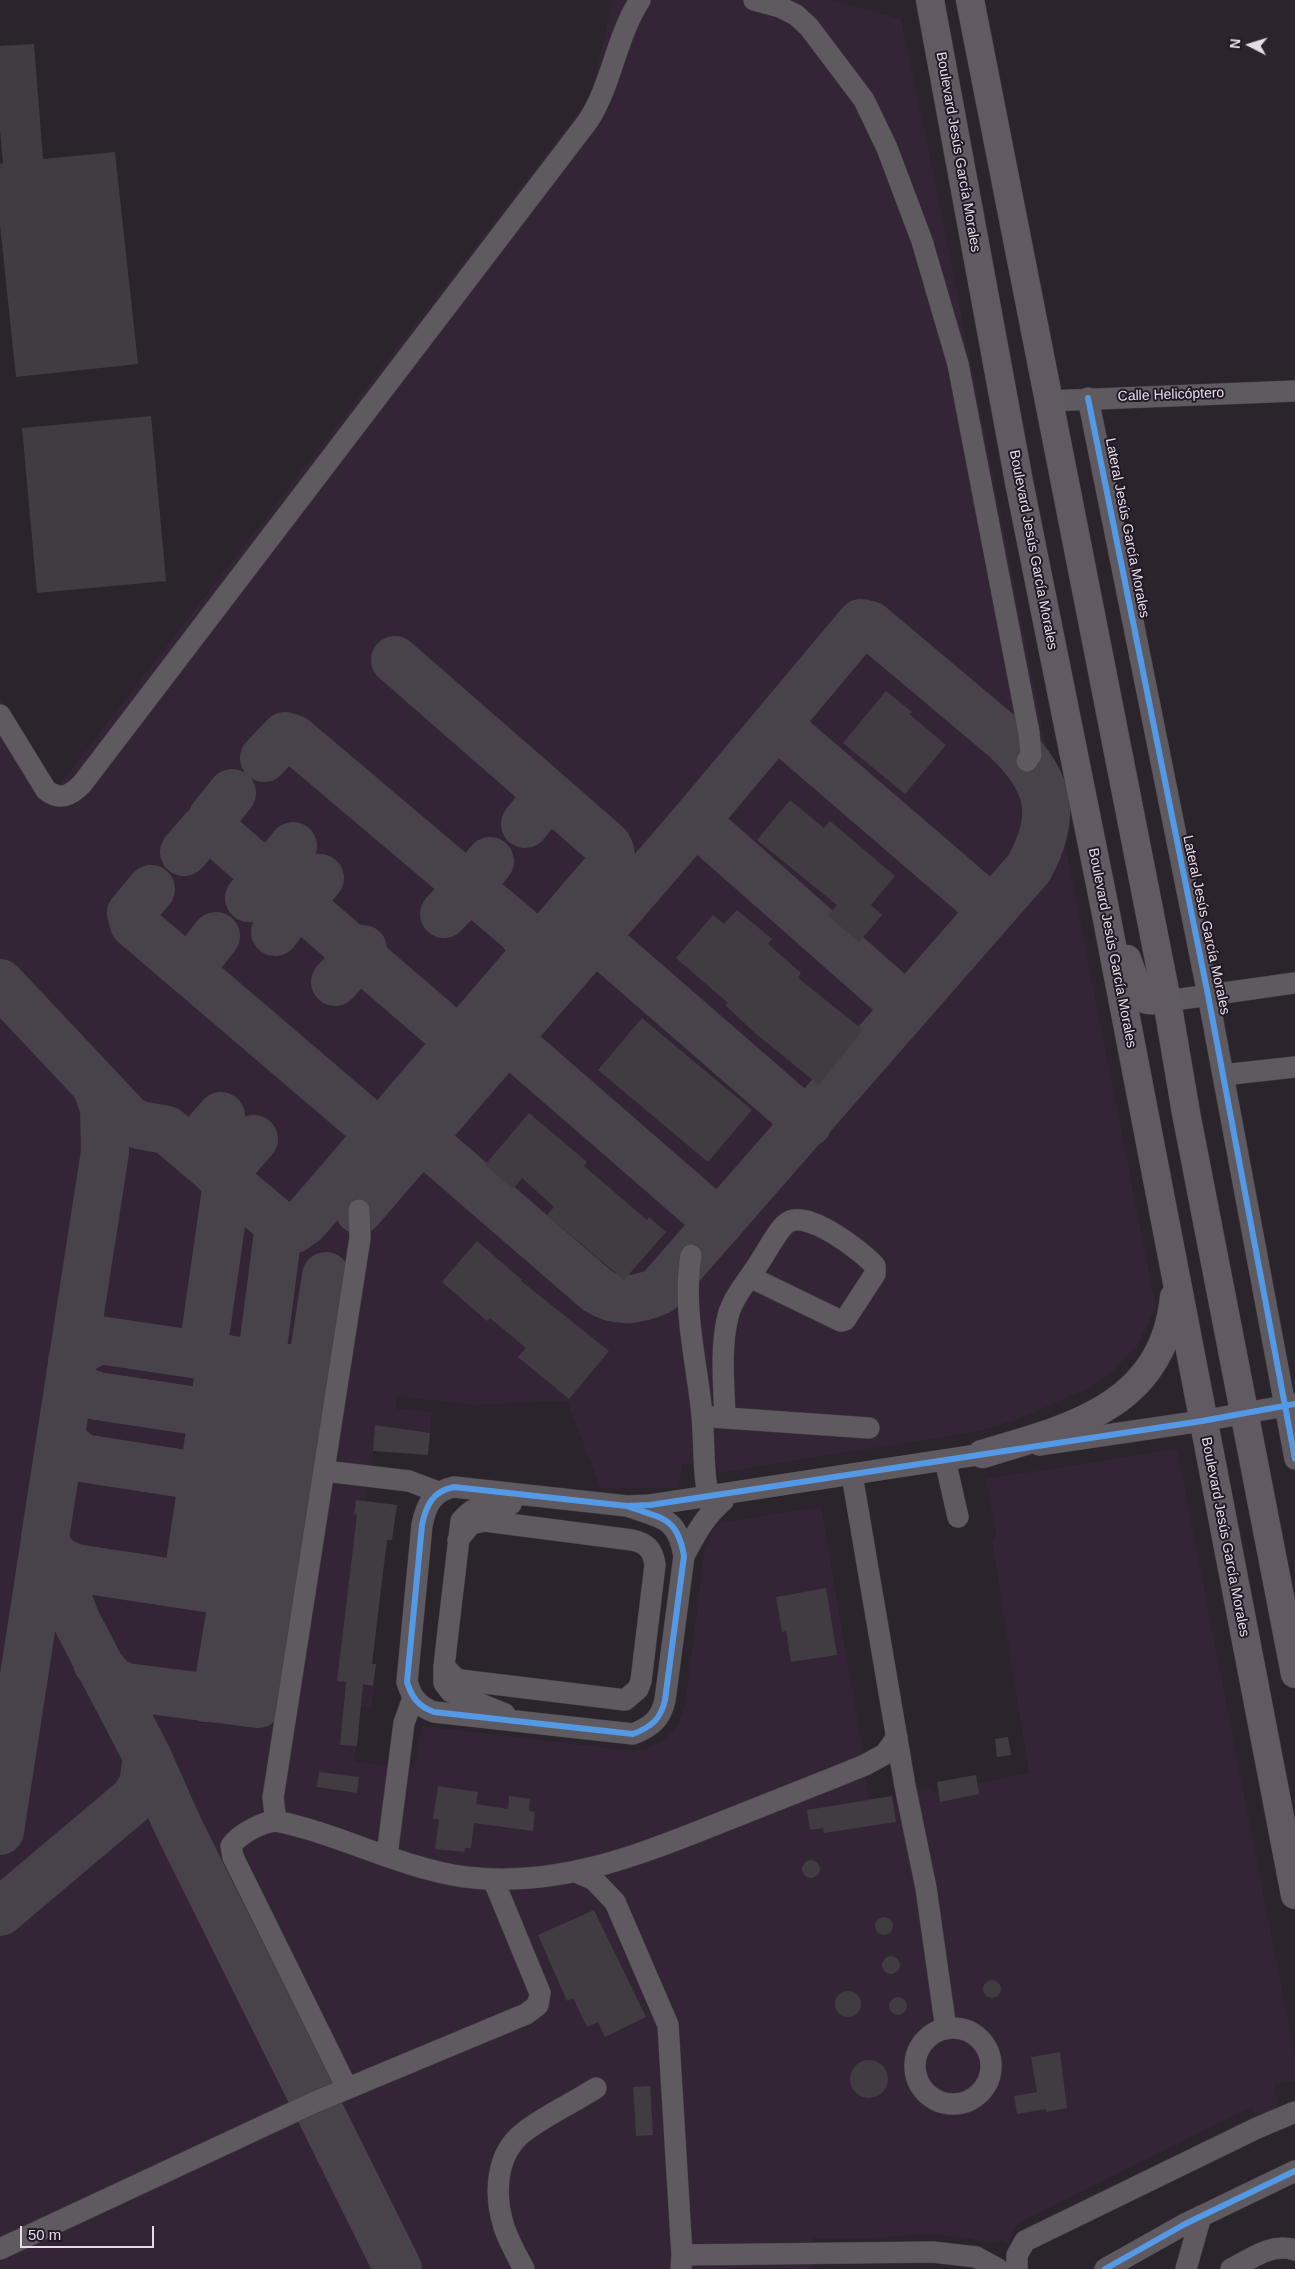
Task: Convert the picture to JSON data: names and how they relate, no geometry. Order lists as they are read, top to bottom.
{
  "streets": {
    "main road": ["Boulevard Jesús García Morales"],
    "street": ["Calle Helicóptero", "Lateral Jesús García Morales"]
  },
  "crossings": [
    ["Calle Helicóptero", "Lateral Jesús García Morales"]
  ],
  "scale_bar": "50 m",
  "north": "left"
}
